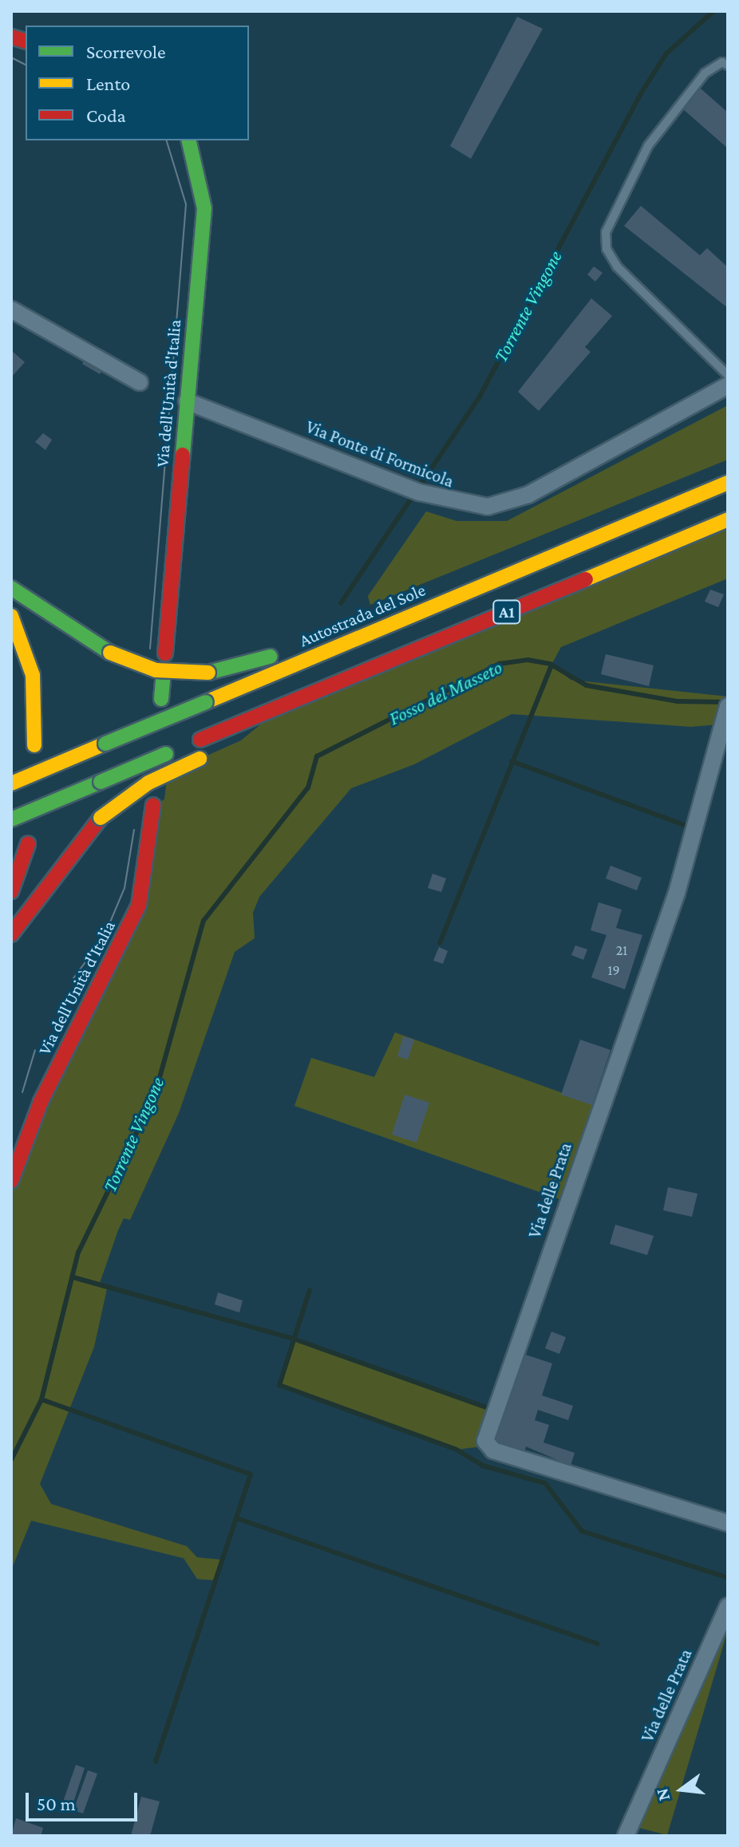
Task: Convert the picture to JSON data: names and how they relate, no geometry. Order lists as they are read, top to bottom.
{
  "streets": {
    "main road": ["Via dell'Unità d'Italia", "A1", "Autostrada del Sole"],
    "street": ["Via Ponte di Formicola", "Via delle Prata"]
  },
  "crossings": [
    ["Via dell'Unità d'Italia", "Via Ponte di Formicola"]
  ],
  "water": ["Torrente Vingone", "Fosso del Masseto"],
  "house_numbers": ["21", "19"],
  "legend": ["Scorrevole", "Lento", "Coda"],
  "scale_bar": "50 m",
  "north": "left"
}
